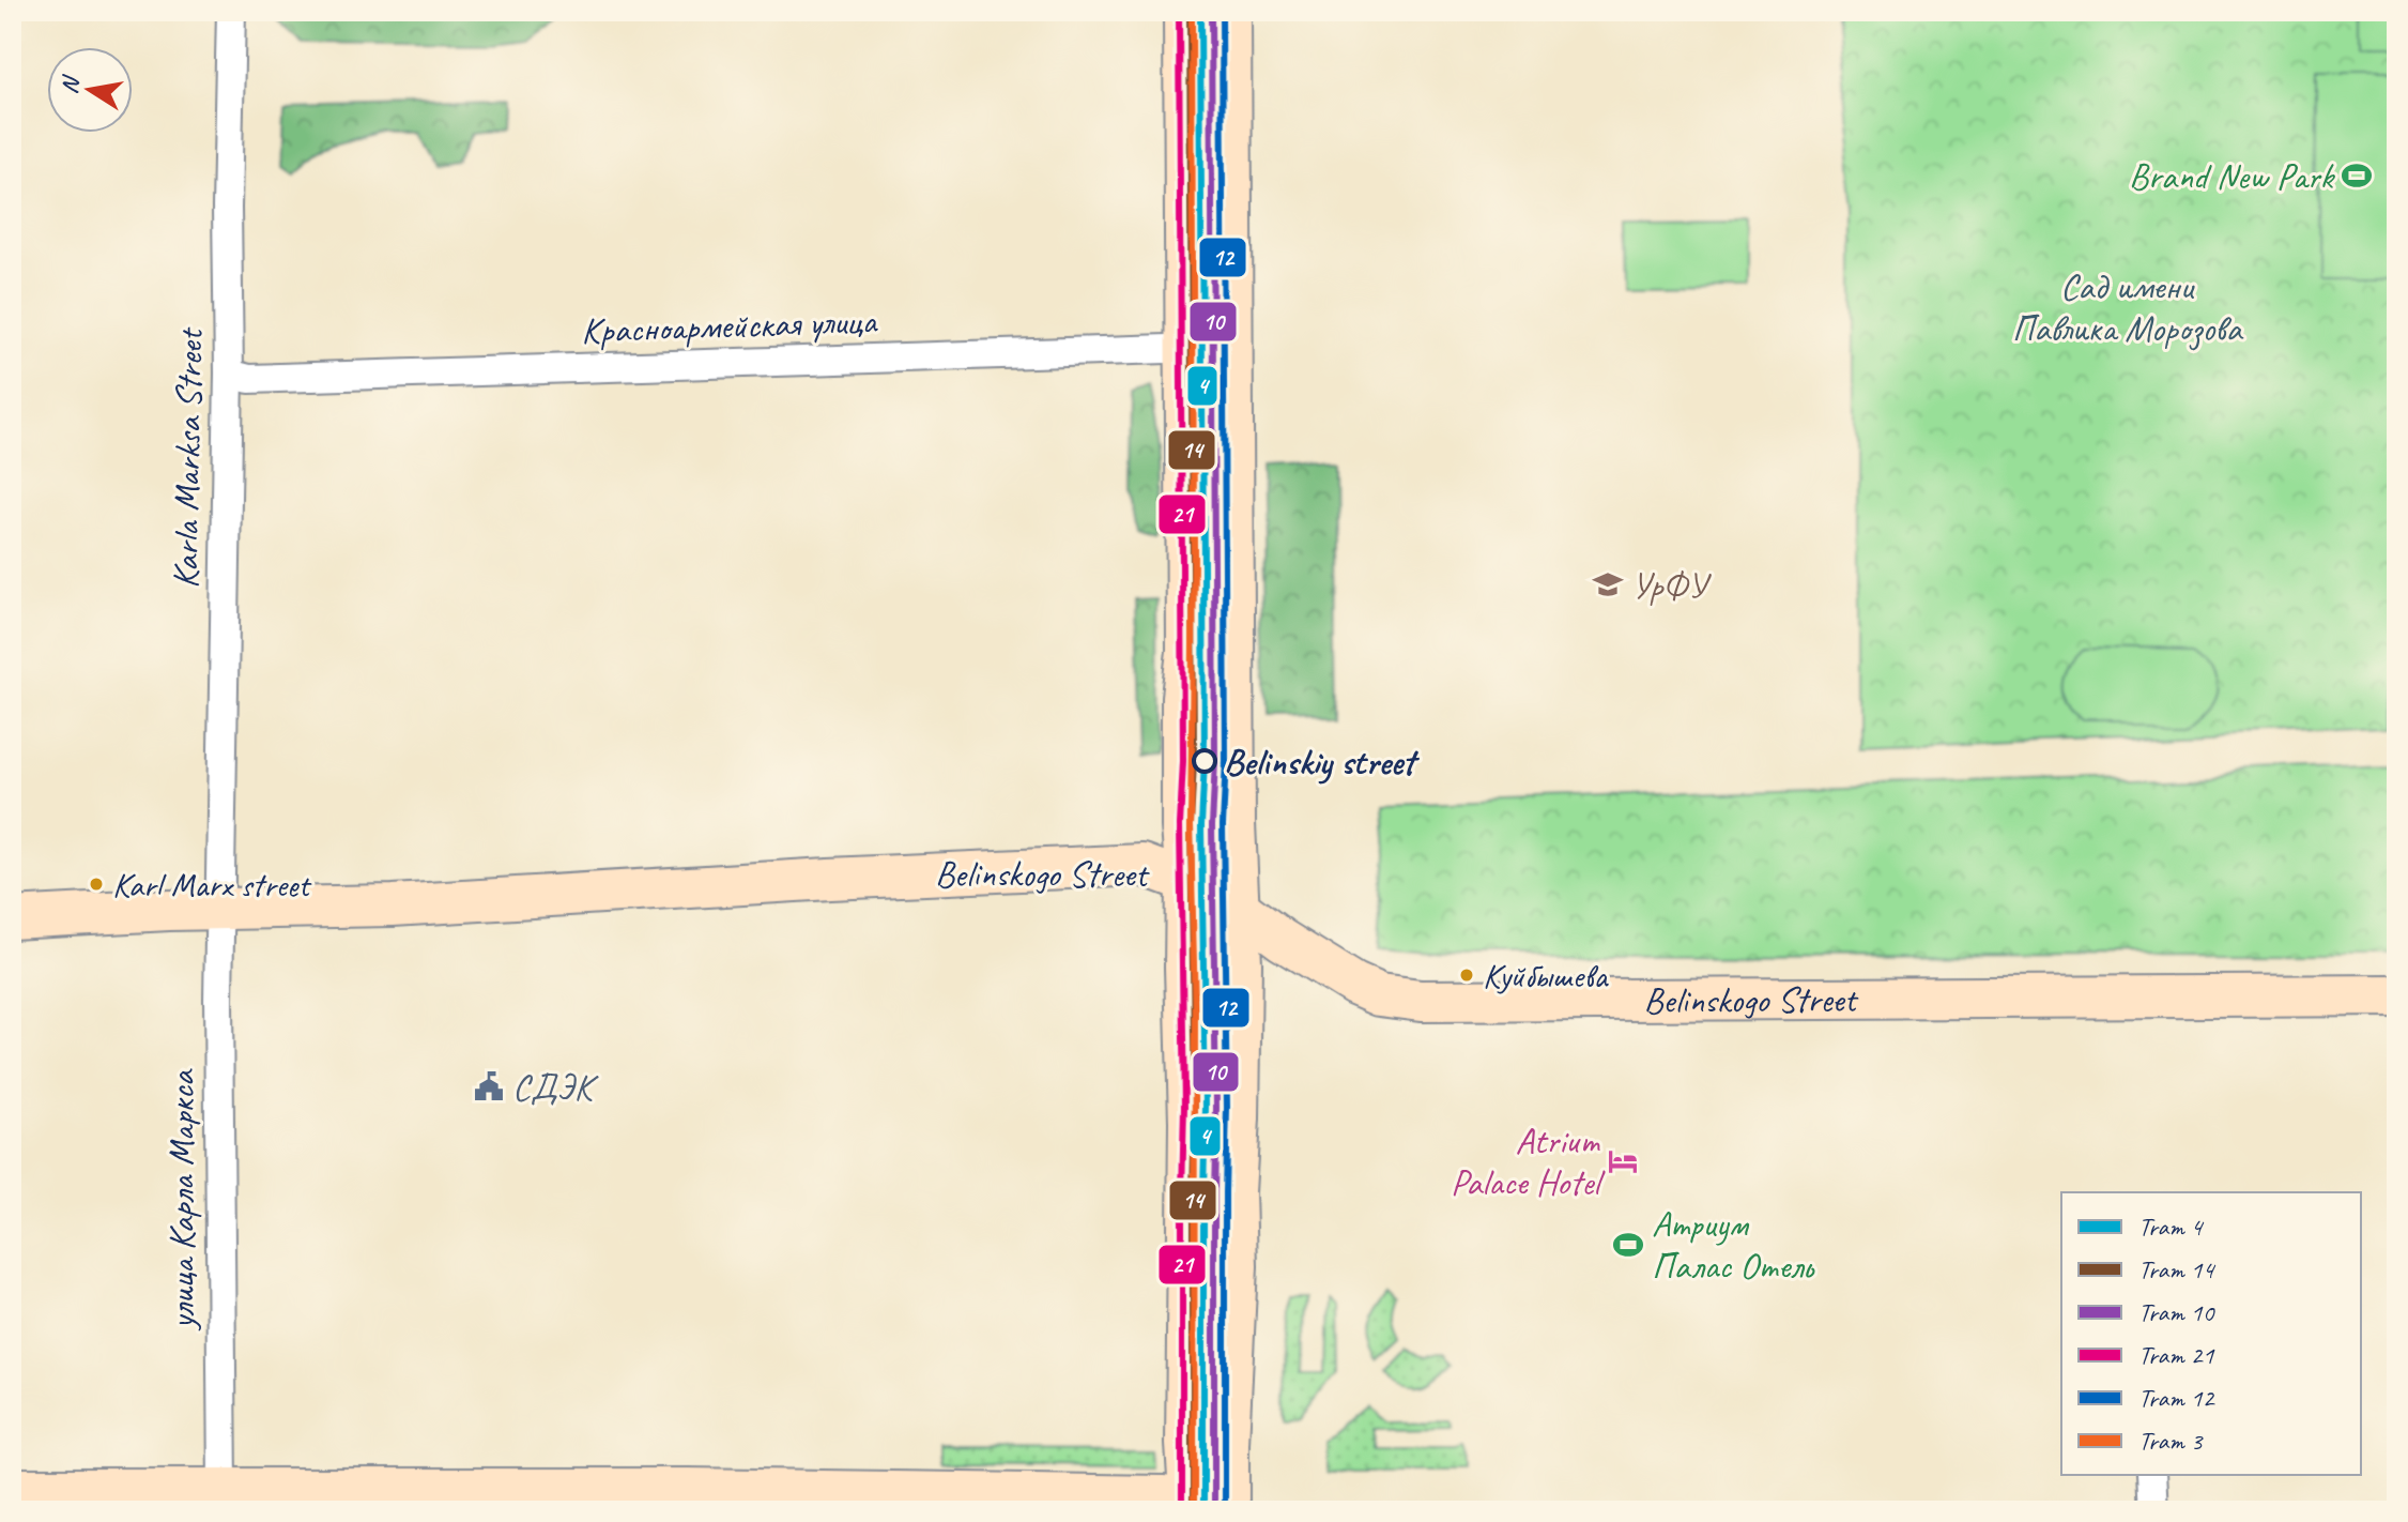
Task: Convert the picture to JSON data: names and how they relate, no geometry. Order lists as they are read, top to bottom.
{
  "streets": {
    "main road": ["Belinskogo Street"],
    "street": ["Красноармейская улица", "Karla Marksa Street", "улица Карла Маркса"]
  },
  "crossings": [
    ["Красноармейская улица", "Karla Marksa Street"],
    ["Karla Marksa Street", "Belinskogo Street"],
    ["Karla Marksa Street", "улица Карла Маркса"],
    ["Belinskogo Street", "улица Карла Маркса"]
  ],
  "parks": ["Сад имени Павлика Морозова"],
  "places": {
    "sports": ["Brand New Park", "Атриум Палас Отель"],
    "school or university": ["УрФУ"],
    "other": ["Belinskiy street", "Karl Marx street", "Куйбышева"],
    "public building": ["СДЭК"],
    "hotel": ["Atrium Palace Hotel"]
  },
  "lines": [
    "tram line 4",
    "tram line 14",
    "tram line 10",
    "tram line 21",
    "tram line 12",
    "tram line 3"
  ],
  "legend": [
    "Tram 4",
    "Tram 14",
    "Tram 10",
    "Tram 21",
    "Tram 12",
    "Tram 3"
  ],
  "north": "left"
}
